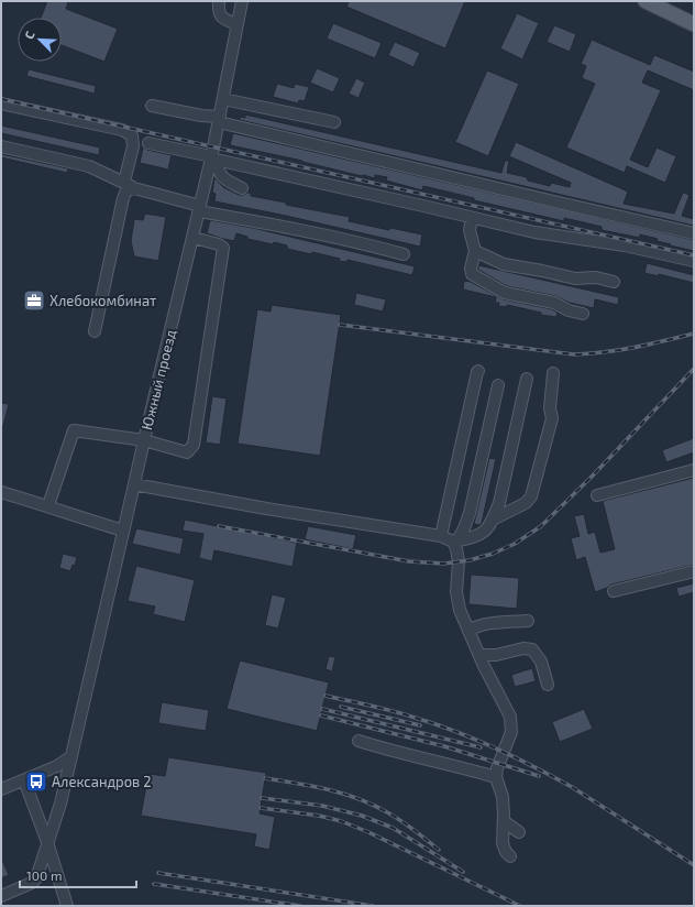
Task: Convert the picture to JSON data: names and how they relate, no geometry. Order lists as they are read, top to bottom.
{
  "streets": {
    "street": ["Южный проезд"]
  },
  "places": {
    "office": ["Хлебокомбинат"],
    "bus stop": ["Александров 2"]
  },
  "scale_bar": "100 m",
  "north": "top left"
}
